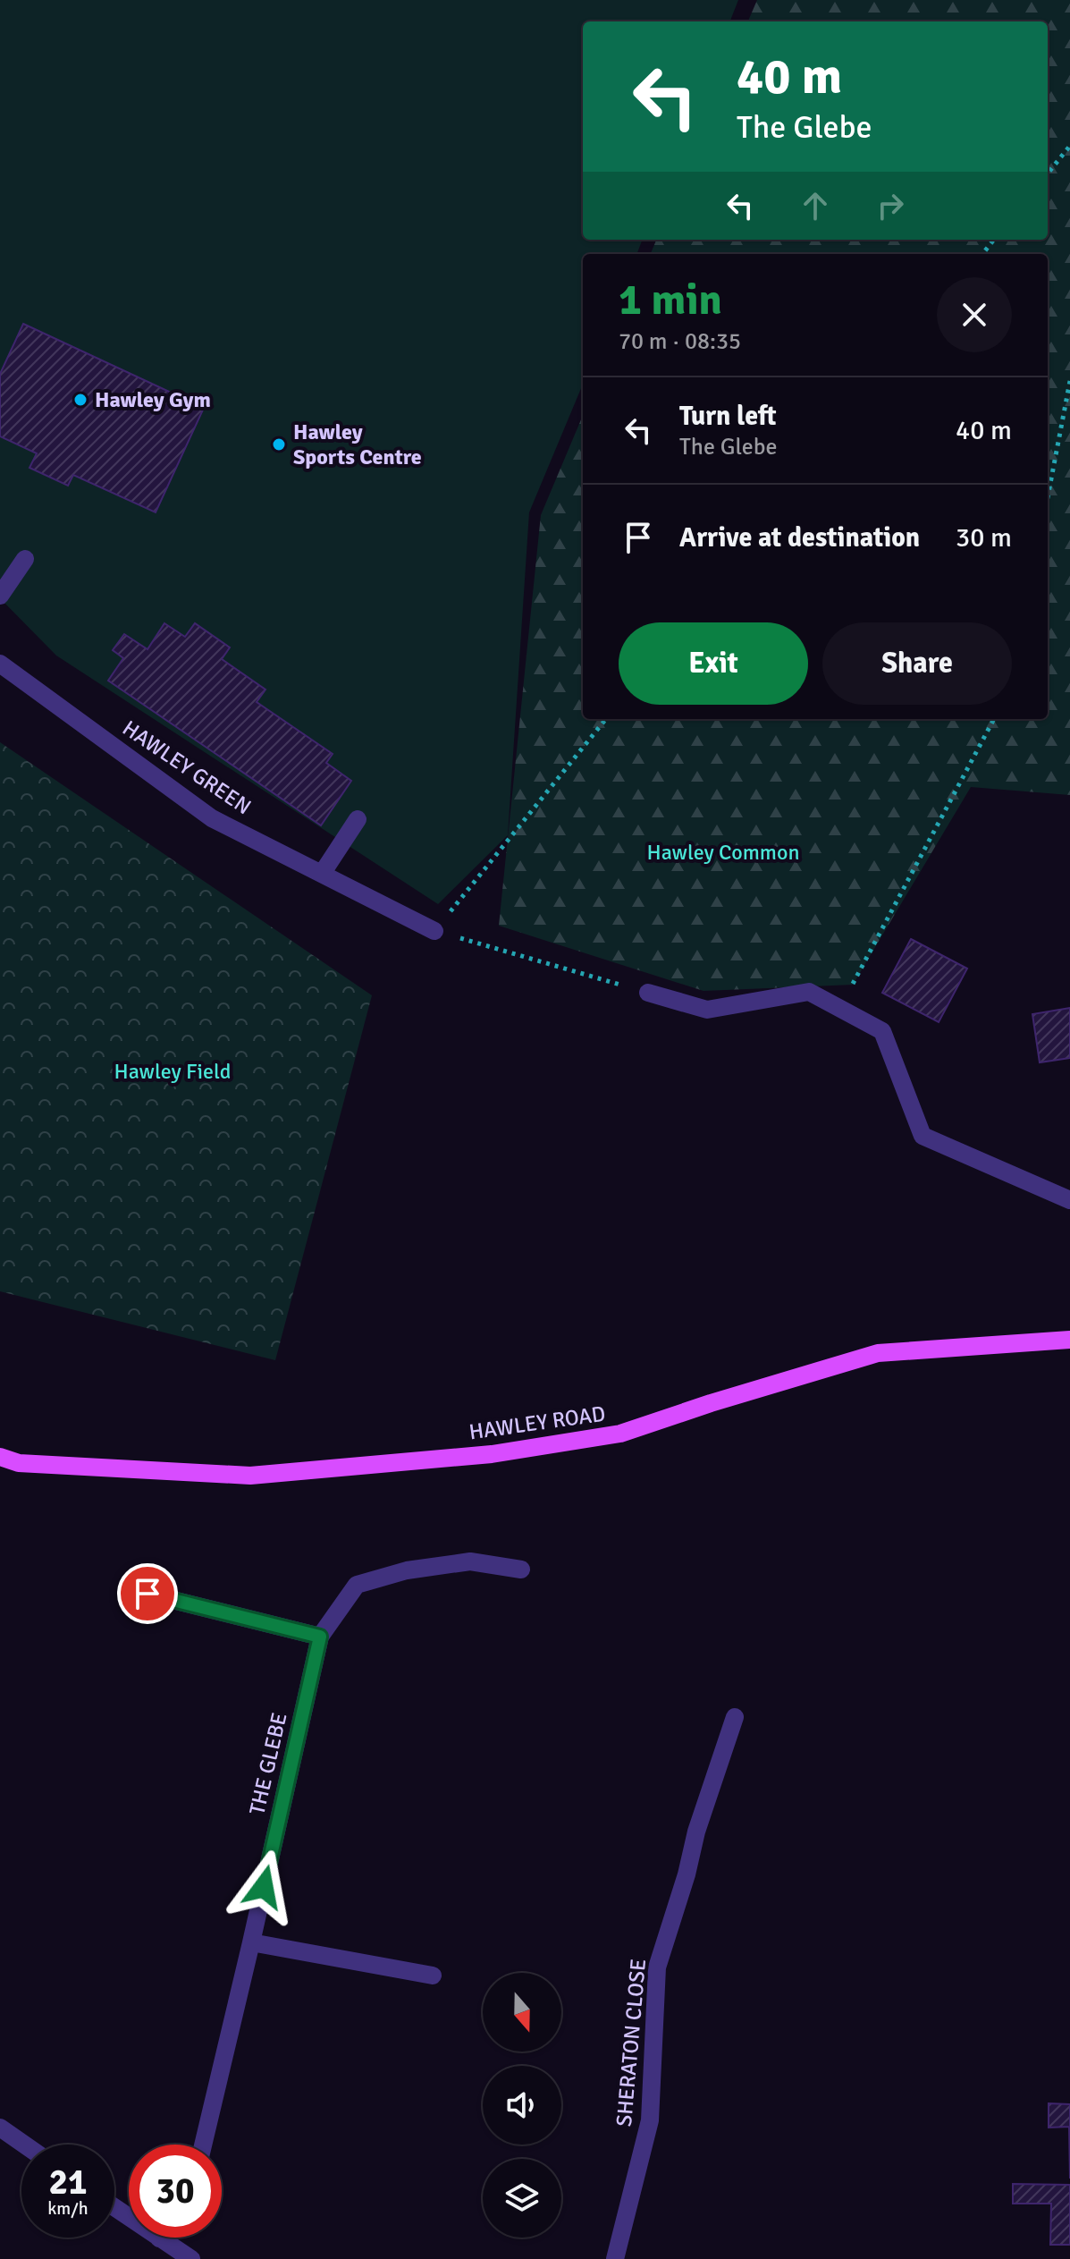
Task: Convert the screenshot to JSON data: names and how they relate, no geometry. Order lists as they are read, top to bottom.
{
  "streets": {
    "main road": ["HAWLEY ROAD"],
    "street": ["HAWLEY GREEN", "THE GLEBE", "SHERATON CLOSE"]
  },
  "parks": ["Hawley Common", "Hawley Field"],
  "places": ["Hawley Gym", "Hawley Sports Centre"],
  "north": "bottom",
  "page": {
    "turn": ["40 m", "The Glebe"],
    "heading": ["1 min", "70 m · 08:35"],
    "list": [
      {
        "name": "Turn left",
        "note": "The Glebe",
        "value": "40 m"
      },
      {
        "name": "Arrive at destination",
        "value": "30 m"
      }
    ],
    "buttons": ["Exit", "Share"],
    "speed": "21 km/h",
    "limit": "30"
  }
}
